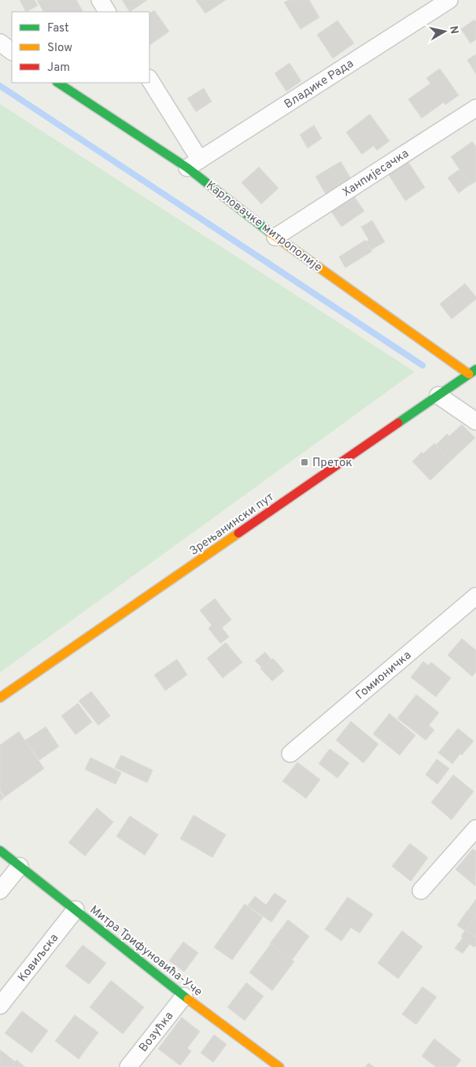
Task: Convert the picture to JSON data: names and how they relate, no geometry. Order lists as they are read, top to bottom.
{
  "streets": {
    "street": [
      "Владике Рада",
      "Ханпијесачка",
      "Карловачке митрополије",
      "Зрењанински пут",
      "Гомионичка",
      "Митра Трифуновића-Уче",
      "Ковиљска",
      "Возућка"
    ]
  },
  "crossings": [
    ["Владике Рада", "Карловачке митрополије"],
    ["Ханпијесачка", "Карловачке митрополије"],
    ["Карловачке митрополије", "Зрењанински пут"],
    ["Митра Трифуновића-Уче", "Ковиљска"],
    ["Митра Трифуновића-Уче", "Возућка"]
  ],
  "places": {
    "transit": ["Преток"]
  },
  "legend": ["Fast", "Slow", "Jam"],
  "north": "right"
}
